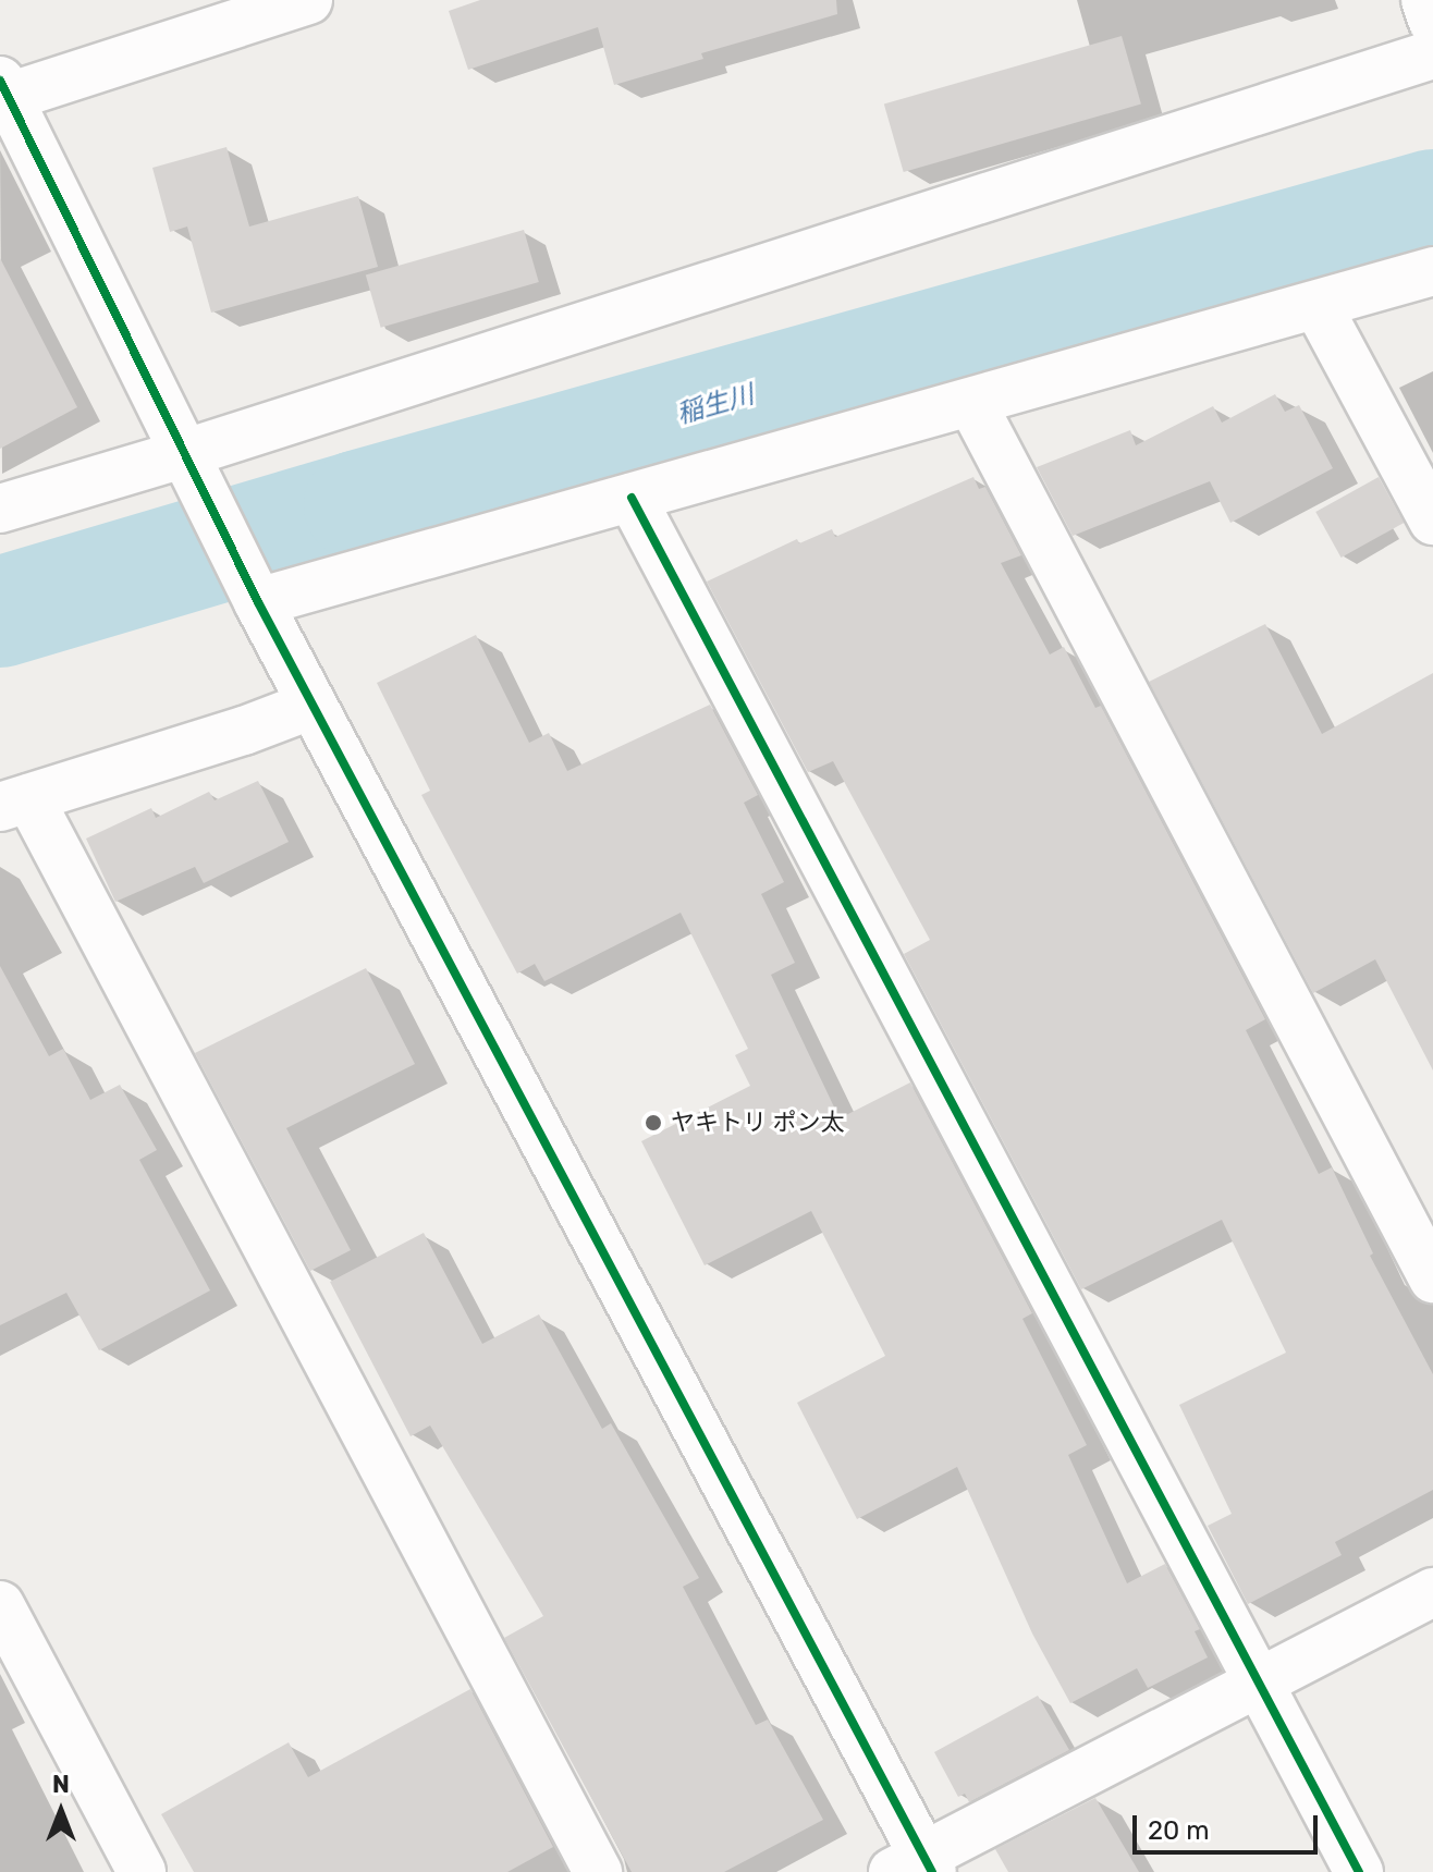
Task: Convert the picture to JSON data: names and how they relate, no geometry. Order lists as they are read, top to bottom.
{
  "water": ["稲生川"],
  "places": ["ヤキトリ ポン太"],
  "scale_bar": "20 m",
  "north": "top"
}
